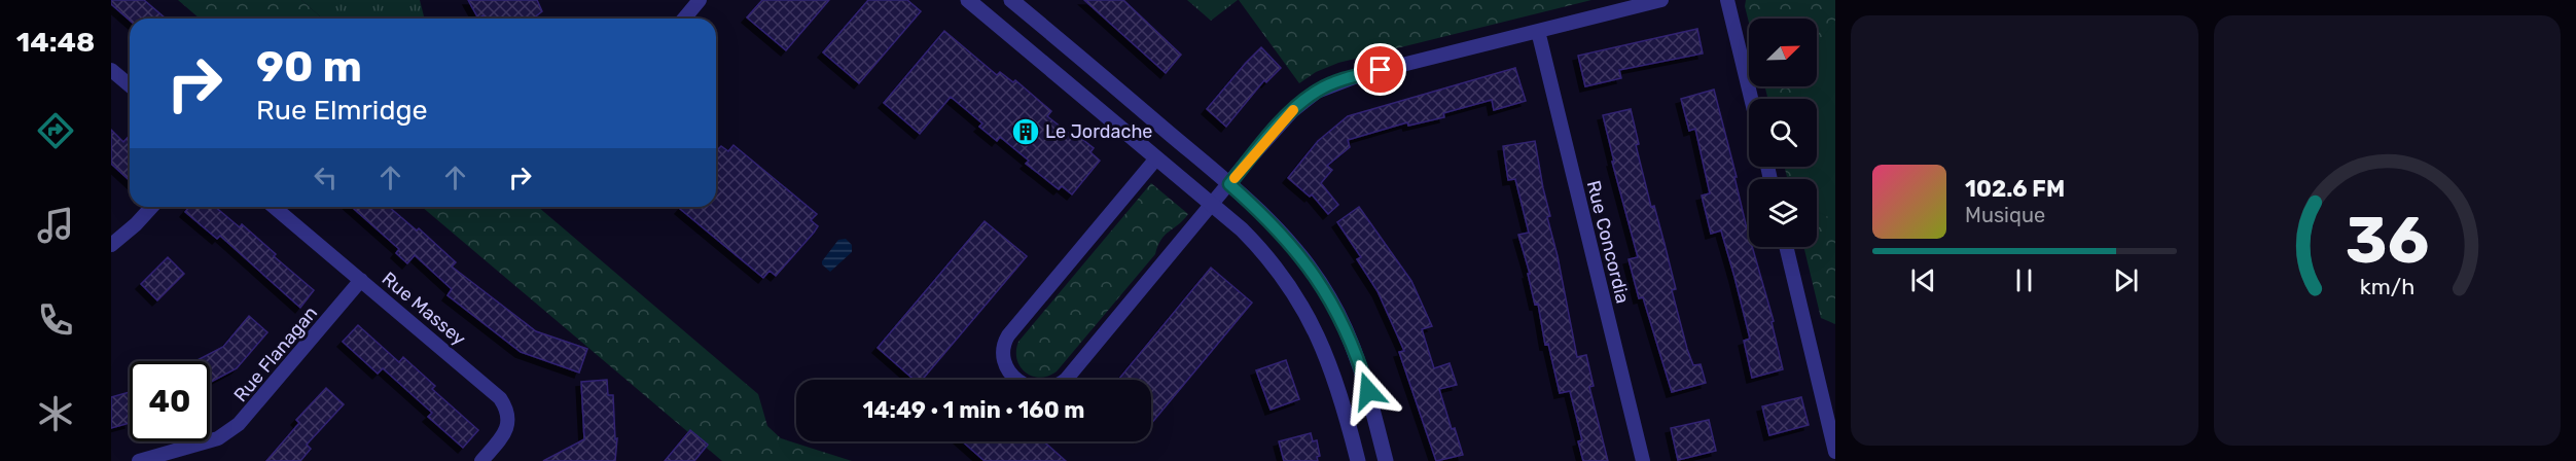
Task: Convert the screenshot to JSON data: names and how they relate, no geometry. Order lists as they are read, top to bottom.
{
  "streets": {
    "street": ["Rue Concordia", "Rue Massey", "Rue Flanagan"]
  },
  "crossings": [
    ["Rue Massey", "Rue Flanagan"]
  ],
  "places": {
    "building": ["Le Jordache"]
  },
  "north": "top right",
  "page": {
    "tabs": "14:48",
    "turn": ["90 m", "Rue Elmridge"],
    "song": ["102.6 FM", "Musique"],
    "limit": "40",
    "trip": "14:49 · 1 min · 160 m",
    "gauge": ["36", "km/h"]
  }
}
